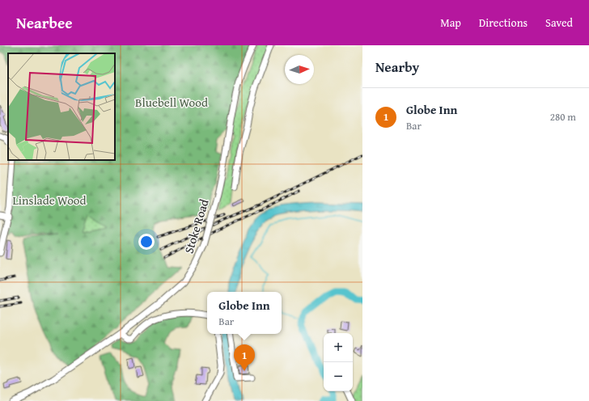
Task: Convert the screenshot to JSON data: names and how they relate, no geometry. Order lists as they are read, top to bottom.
{
  "streets": {
    "street": ["Stoke Road"]
  },
  "parks": ["Bluebell Wood", "Linslade Wood"],
  "north": "right",
  "page": {
    "header": "Nearbee",
    "nav": ["Map", "Directions", "Saved"],
    "heading": "Nearby",
    "list": [
      {
        "mark": "1",
        "name": "Globe Inn",
        "note": "Bar",
        "value": "280 m"
      }
    ],
    "popup": ["Globe Inn", "Bar"],
    "map_buttons": ["+", "−"],
    "pins": "1"
  }
}
